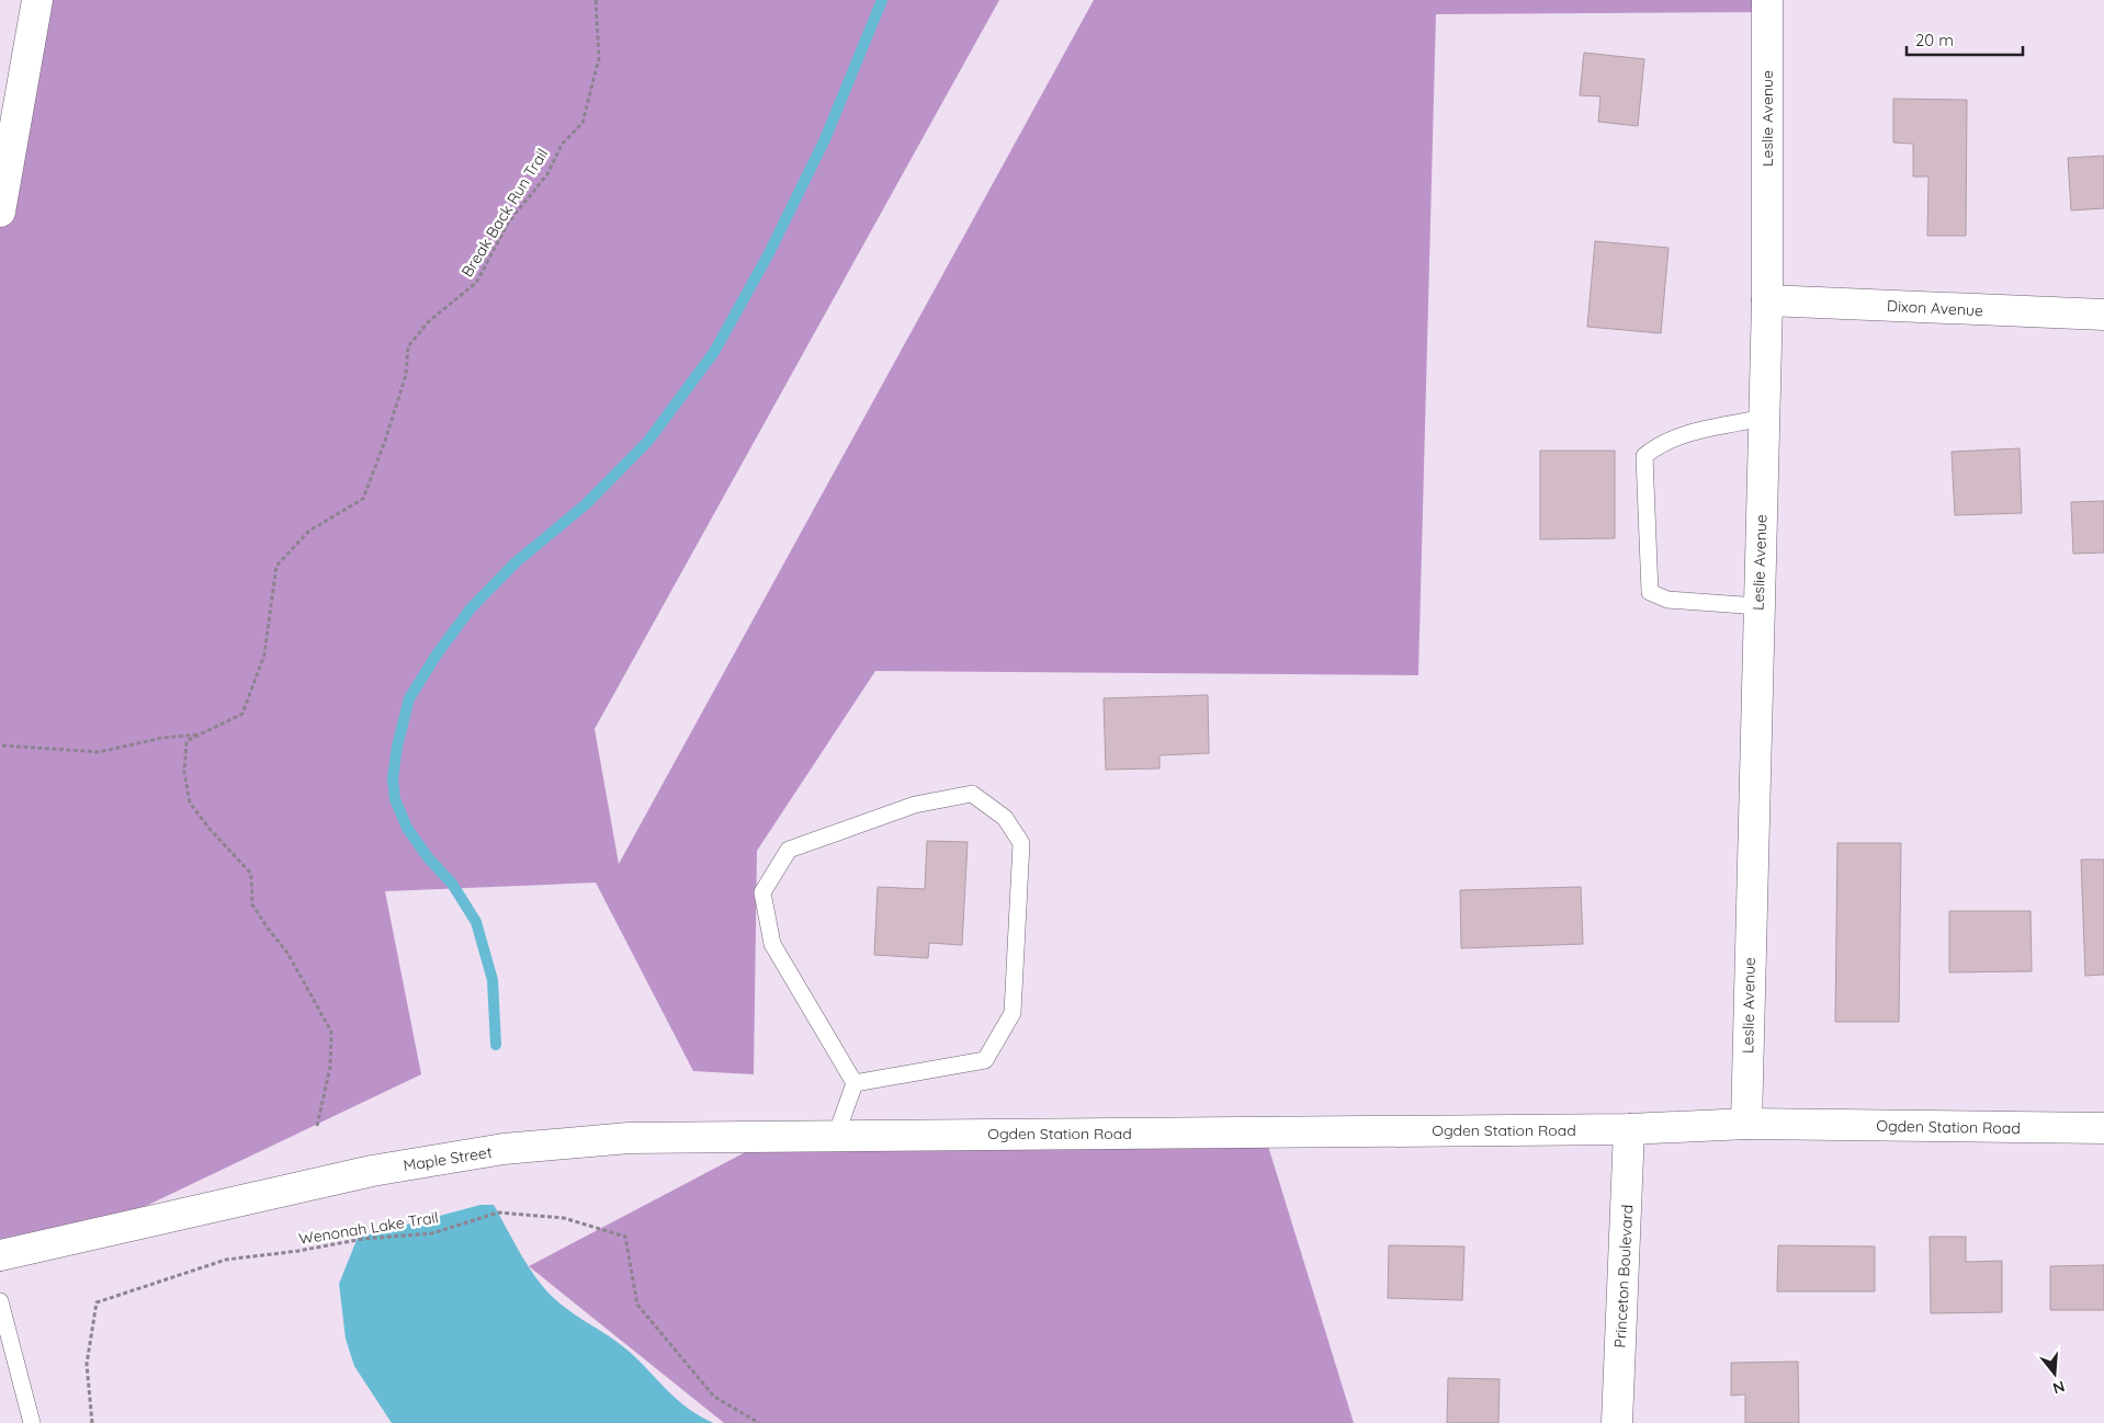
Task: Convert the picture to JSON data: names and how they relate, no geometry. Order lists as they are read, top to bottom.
{
  "streets": {
    "street": [
      "Leslie Avenue",
      "Dixon Avenue",
      "Ogden Station Road",
      "Maple Street",
      "Princeton Boulevard"
    ],
    "path": ["Break Back Run Trail", "Wenonah Lake Trail"]
  },
  "crossings": [
    ["Leslie Avenue", "Dixon Avenue"],
    ["Leslie Avenue", "Ogden Station Road"],
    ["Ogden Station Road", "Maple Street"],
    ["Ogden Station Road", "Princeton Boulevard"]
  ],
  "scale_bar": "20 m",
  "north": "bottom"
}
